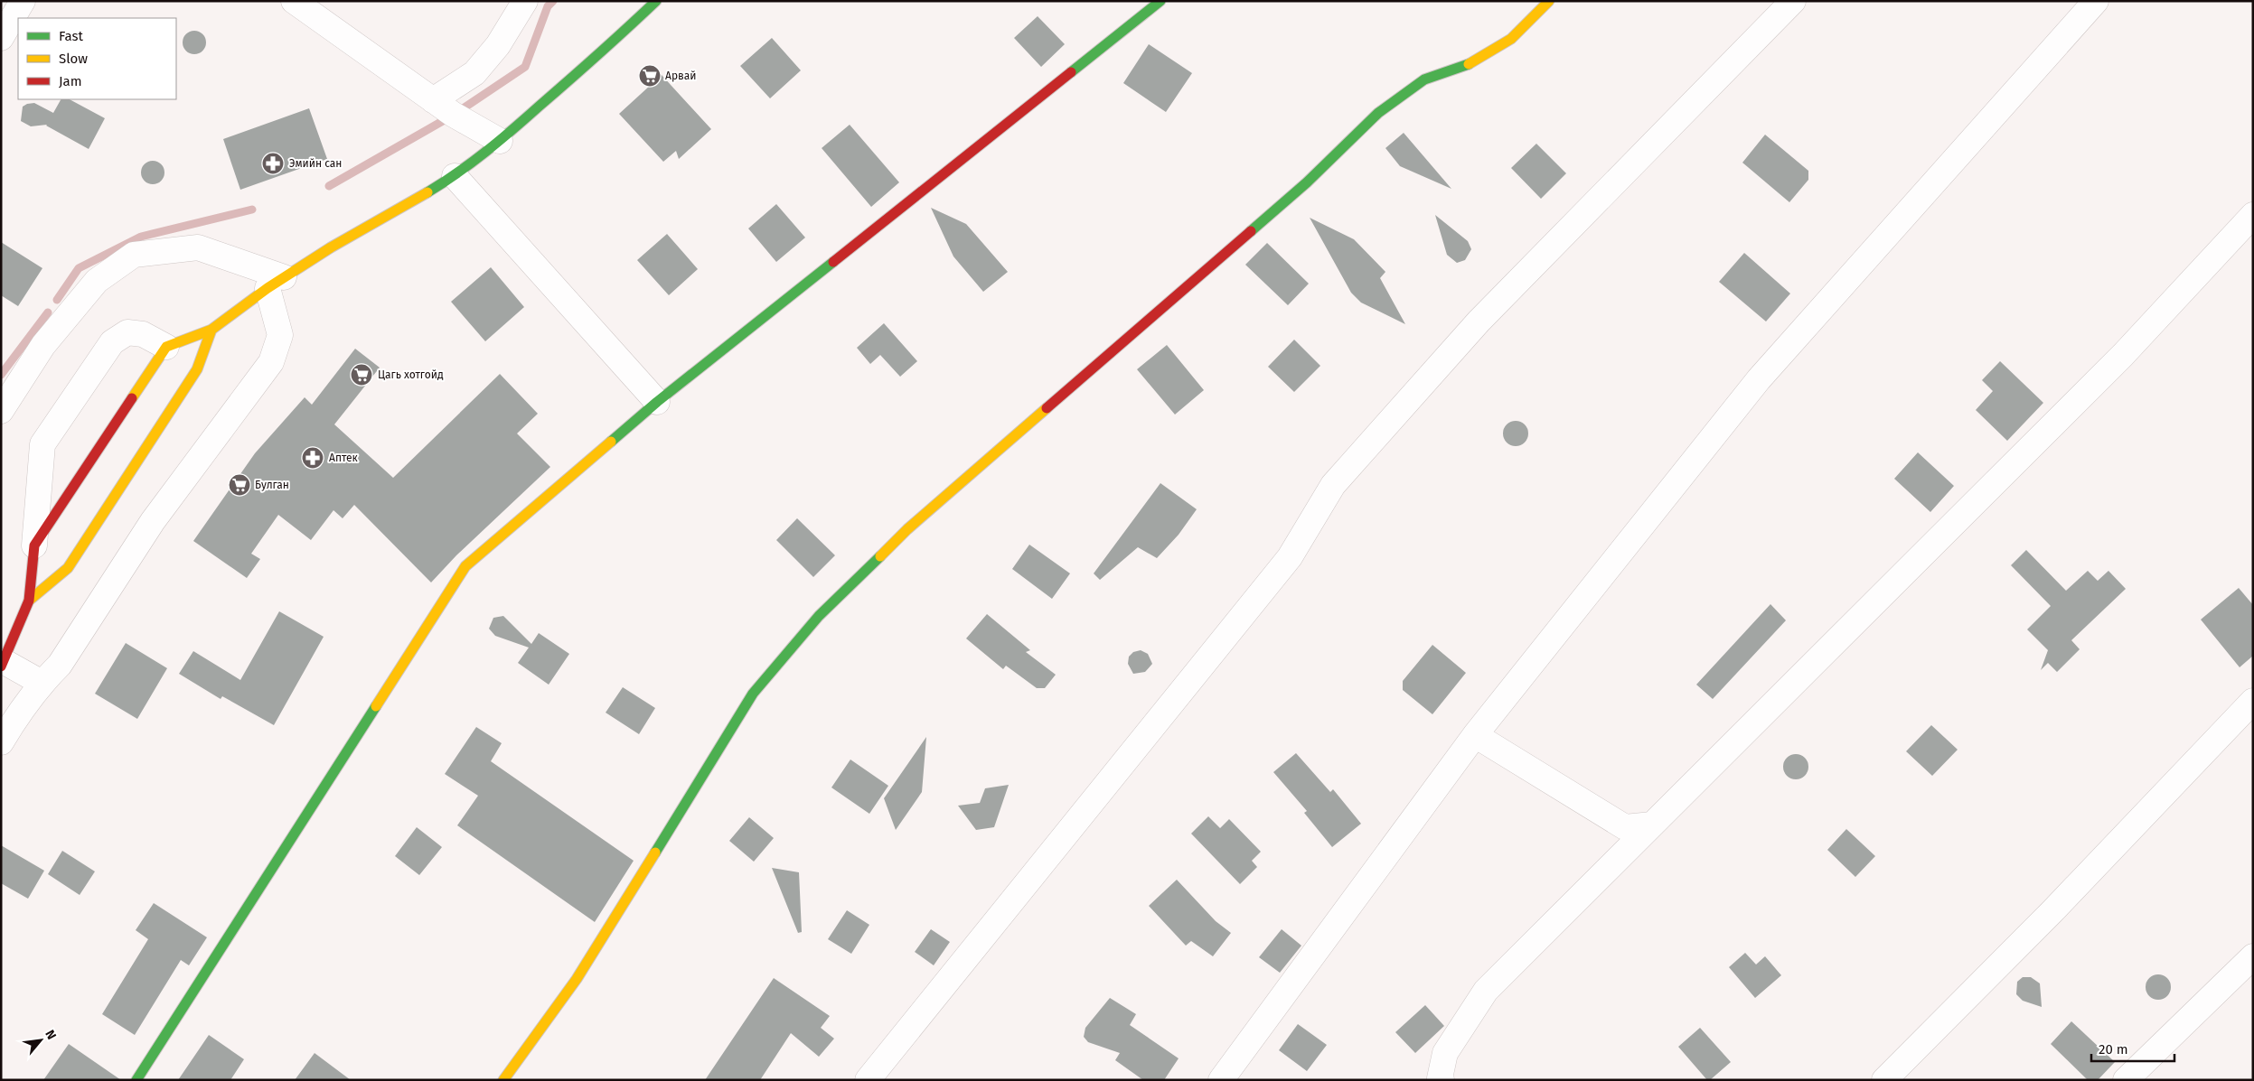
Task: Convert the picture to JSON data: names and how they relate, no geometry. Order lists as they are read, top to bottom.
{
  "places": {
    "supermarket": ["Арвай", "Цагь хотгойд", "Булган"],
    "pharmacy": ["Эмийн сан", "Аптек"]
  },
  "legend": ["Fast", "Slow", "Jam"],
  "scale_bar": "20 m",
  "north": "top right"
}
